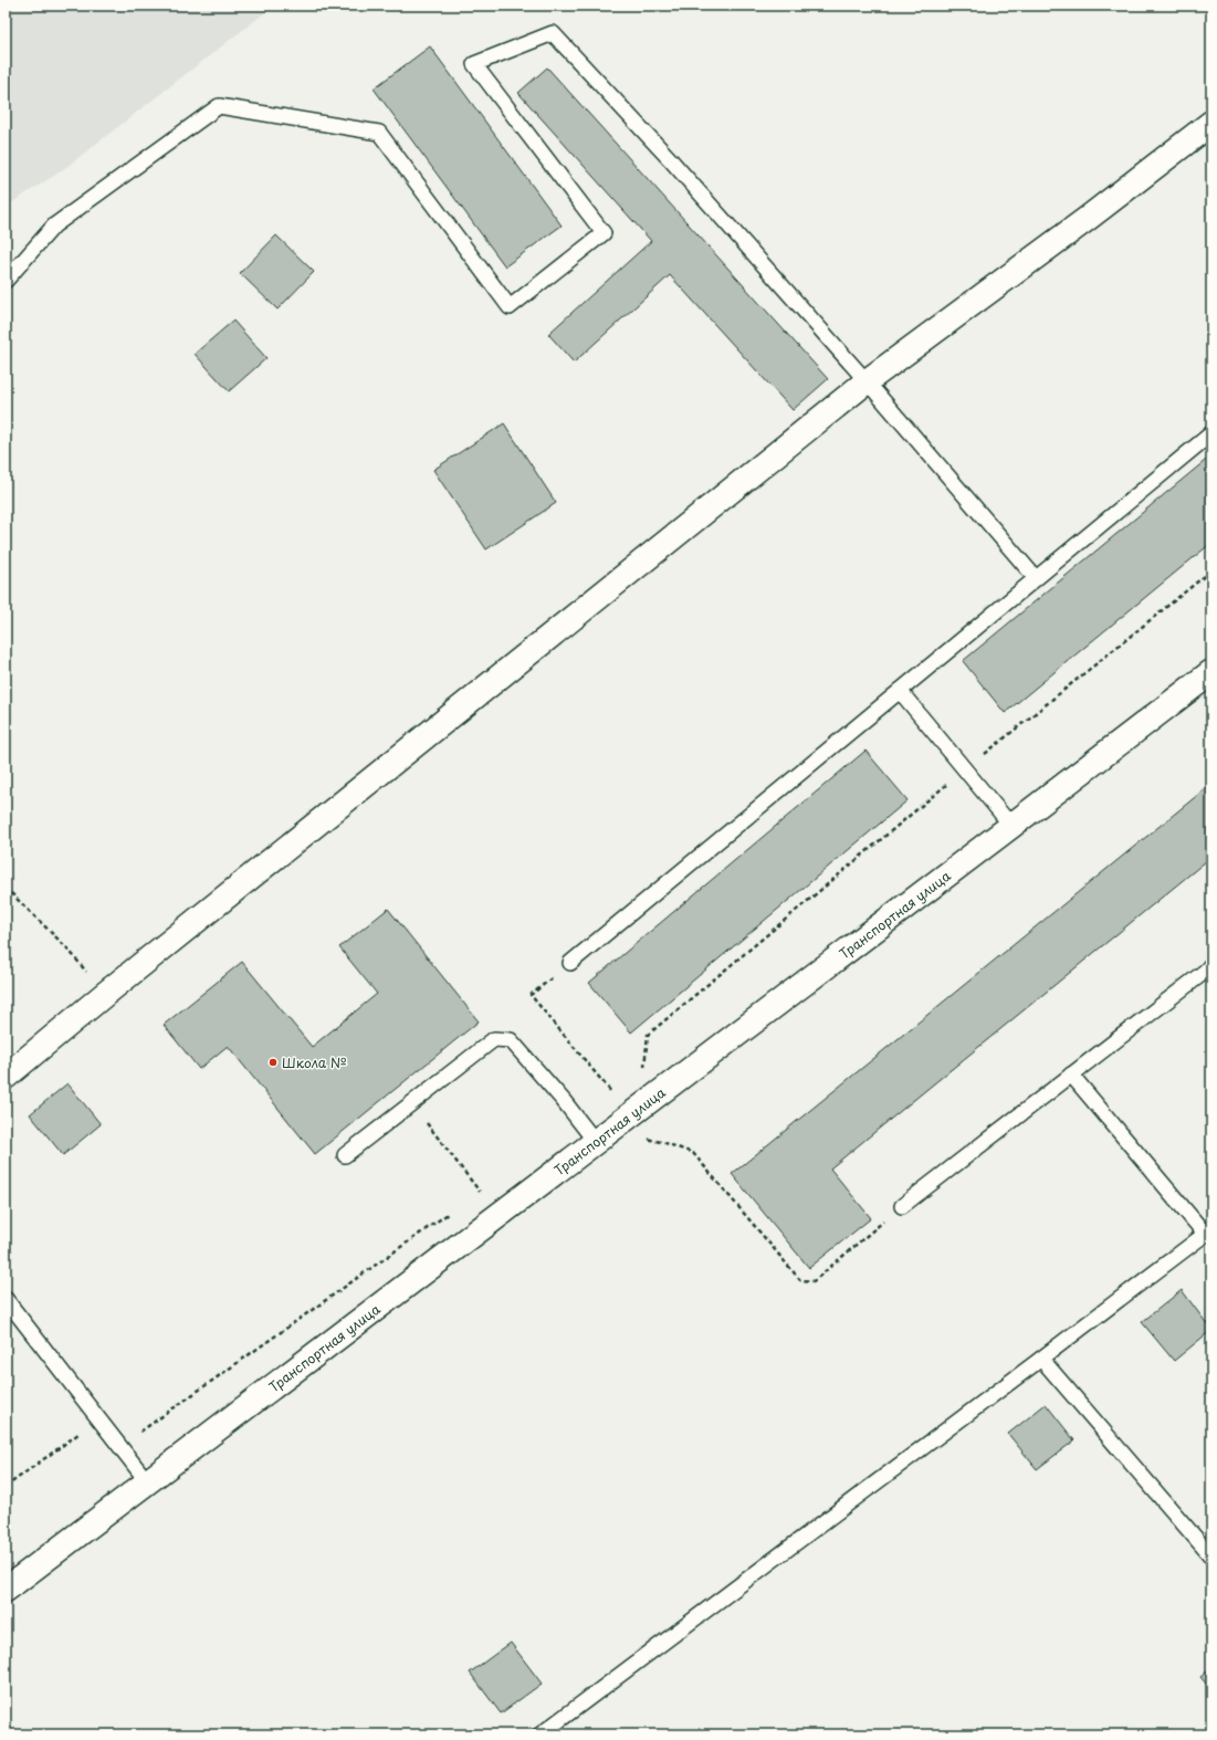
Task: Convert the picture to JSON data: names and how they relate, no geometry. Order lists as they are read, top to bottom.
{
  "streets": {
    "street": ["Транспортная улица"]
  },
  "places": ["Школа №"]
}
